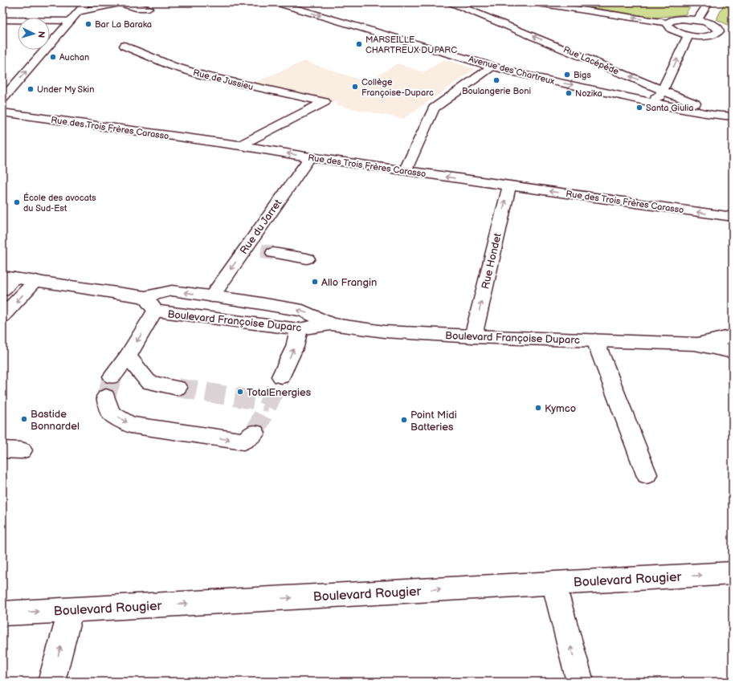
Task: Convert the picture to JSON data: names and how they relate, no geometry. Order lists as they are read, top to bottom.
{
  "streets": {
    "street": [
      "Rue Lacépède",
      "Avenue des Chartreux",
      "Rue de Jussieu",
      "Rue des Trois Frères Carasso",
      "Rue du Jarret",
      "Rue Hondet",
      "Boulevard Françoise Duparc",
      "Boulevard Rougier"
    ]
  },
  "crossings": [
    ["Rue Lacépède", "Avenue des Chartreux"],
    ["Rue de Jussieu", "Rue des Trois Frères Carasso"],
    ["Rue des Trois Frères Carasso", "Rue du Jarret"],
    ["Rue des Trois Frères Carasso", "Rue Hondet"],
    ["Rue du Jarret", "Boulevard Françoise Duparc"],
    ["Rue Hondet", "Boulevard Françoise Duparc"]
  ],
  "one_way": ["Rue des Trois Frères Carasso", "Rue Hondet", "Boulevard Rougier"],
  "places": [
    "Bar La Baraka",
    "MARSEILLE CHARTREUX DUPARC",
    "Auchan",
    "Bigs",
    "Boulangerie Boni",
    "Collège Françoise-Duparc",
    "Under My Skin",
    "Nozika",
    "Santa Giulia",
    "École des avocats du Sud-Est",
    "Allo Frangin",
    "TotalEnergies",
    "Kymco",
    "Bastide Bonnardel",
    "Point Midi Batteries"
  ],
  "north": "right"
}
